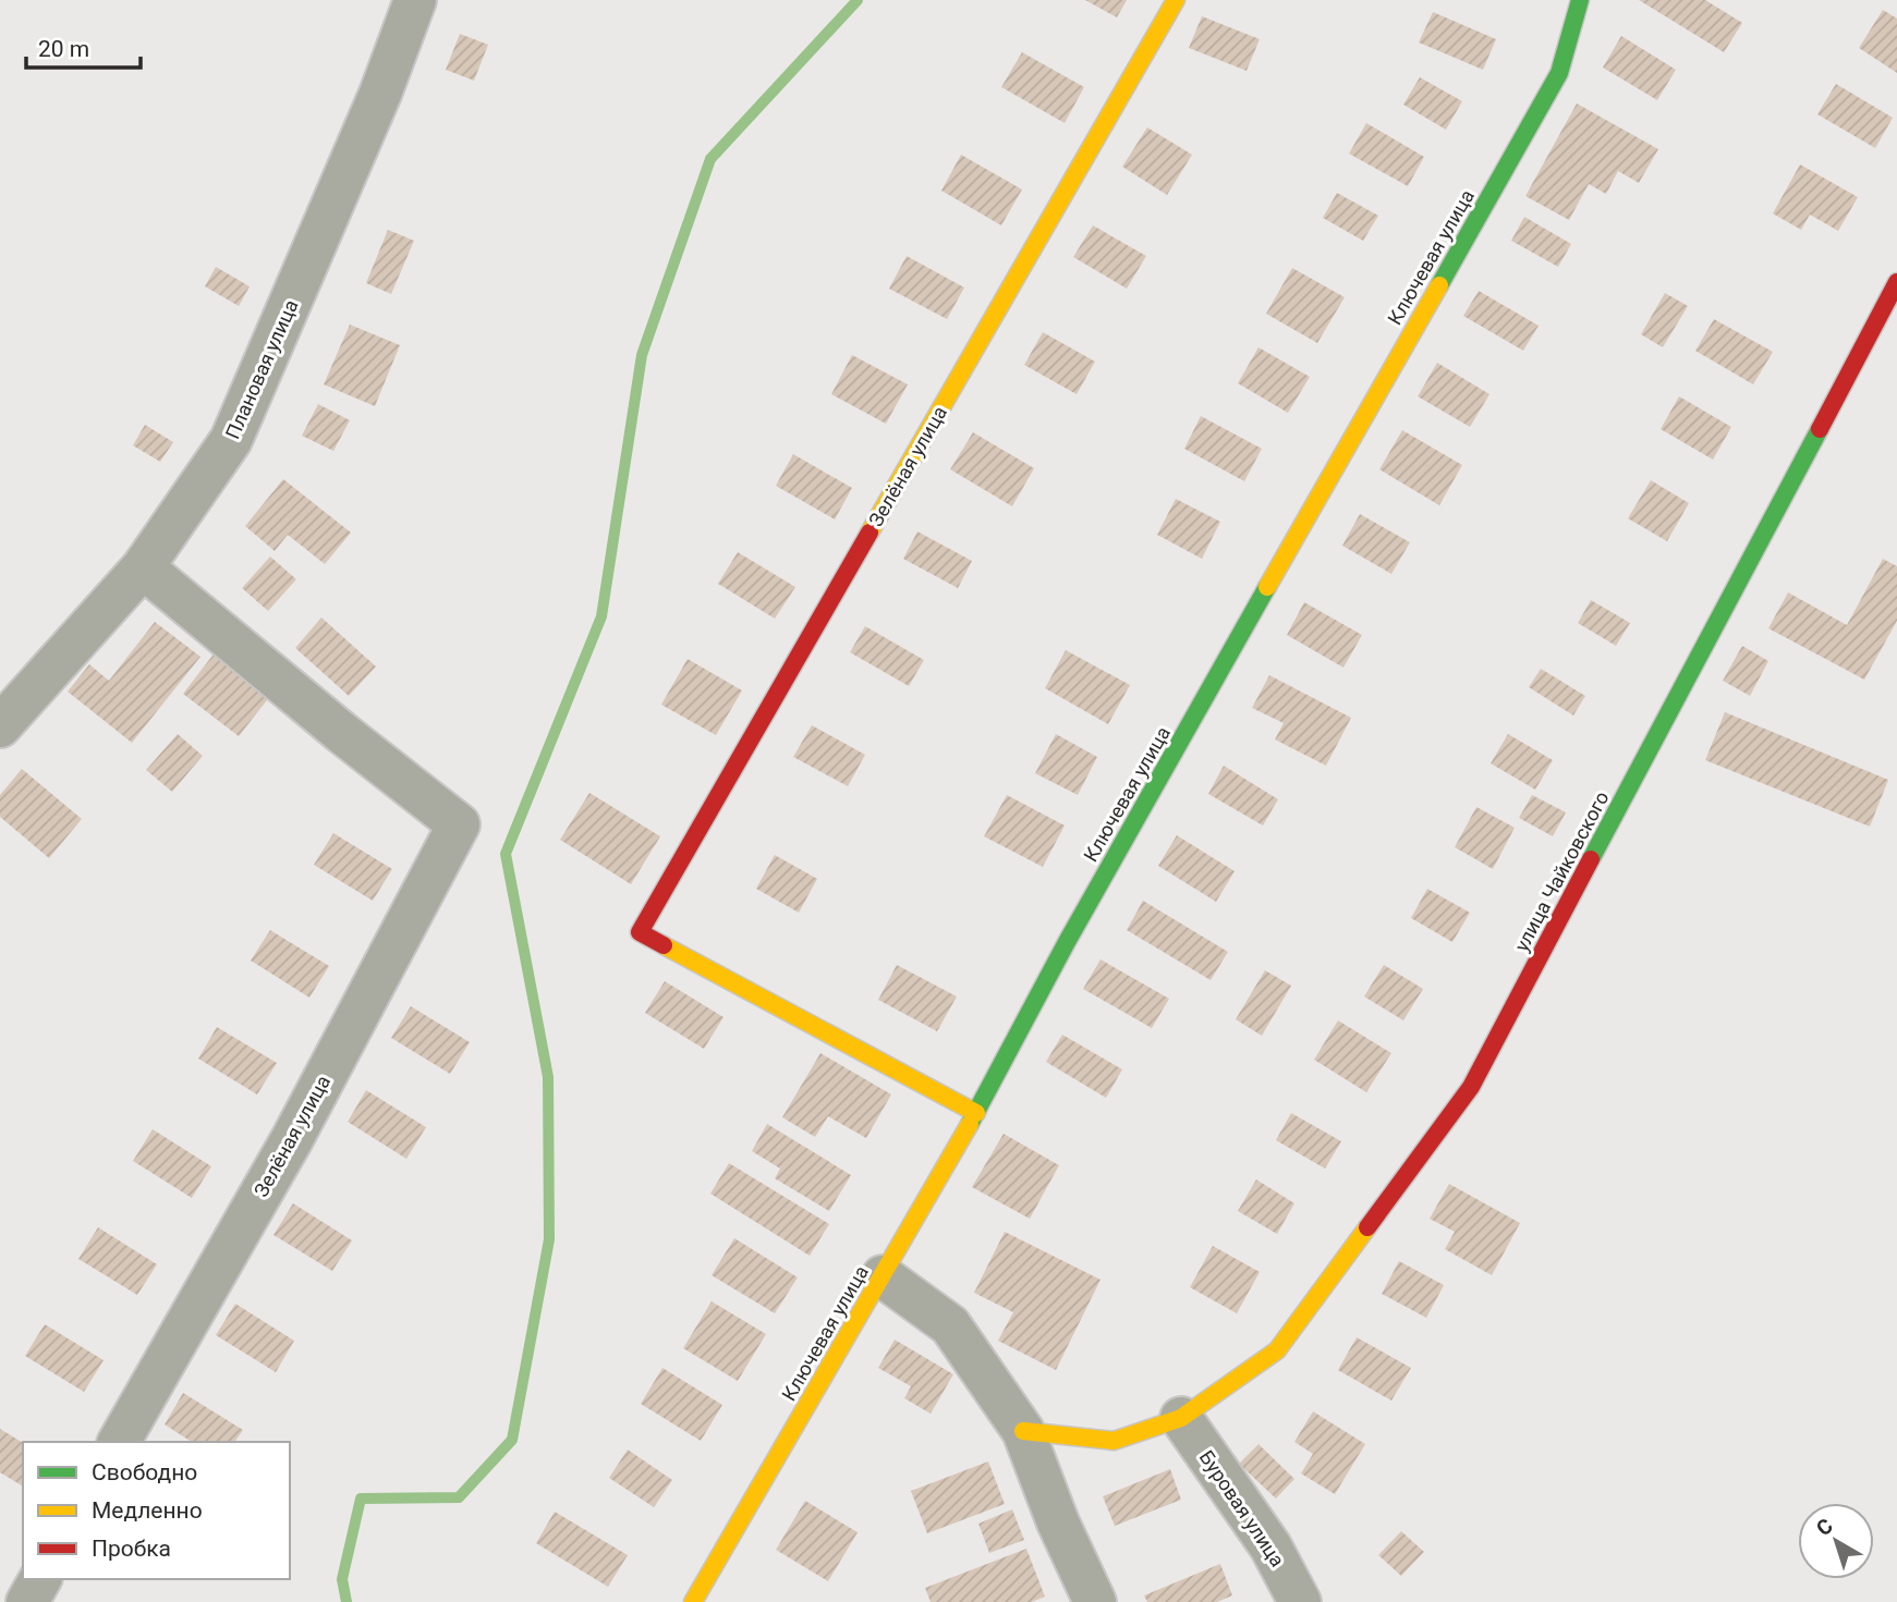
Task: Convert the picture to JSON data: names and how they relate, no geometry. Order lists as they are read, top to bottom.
{
  "streets": {
    "street": [
      "Ключевая улица",
      "Плановая улица",
      "Зелёная улица",
      "улица Чайковского",
      "Буровая улица"
    ]
  },
  "crossings": [
    ["Ключевая улица", "Зелёная улица"],
    ["Плановая улица", "Зелёная улица"],
    ["улица Чайковского", "Буровая улица"]
  ],
  "legend": ["Свободно", "Медленно", "Пробка"],
  "scale_bar": "20 m",
  "north": "top left"
}
